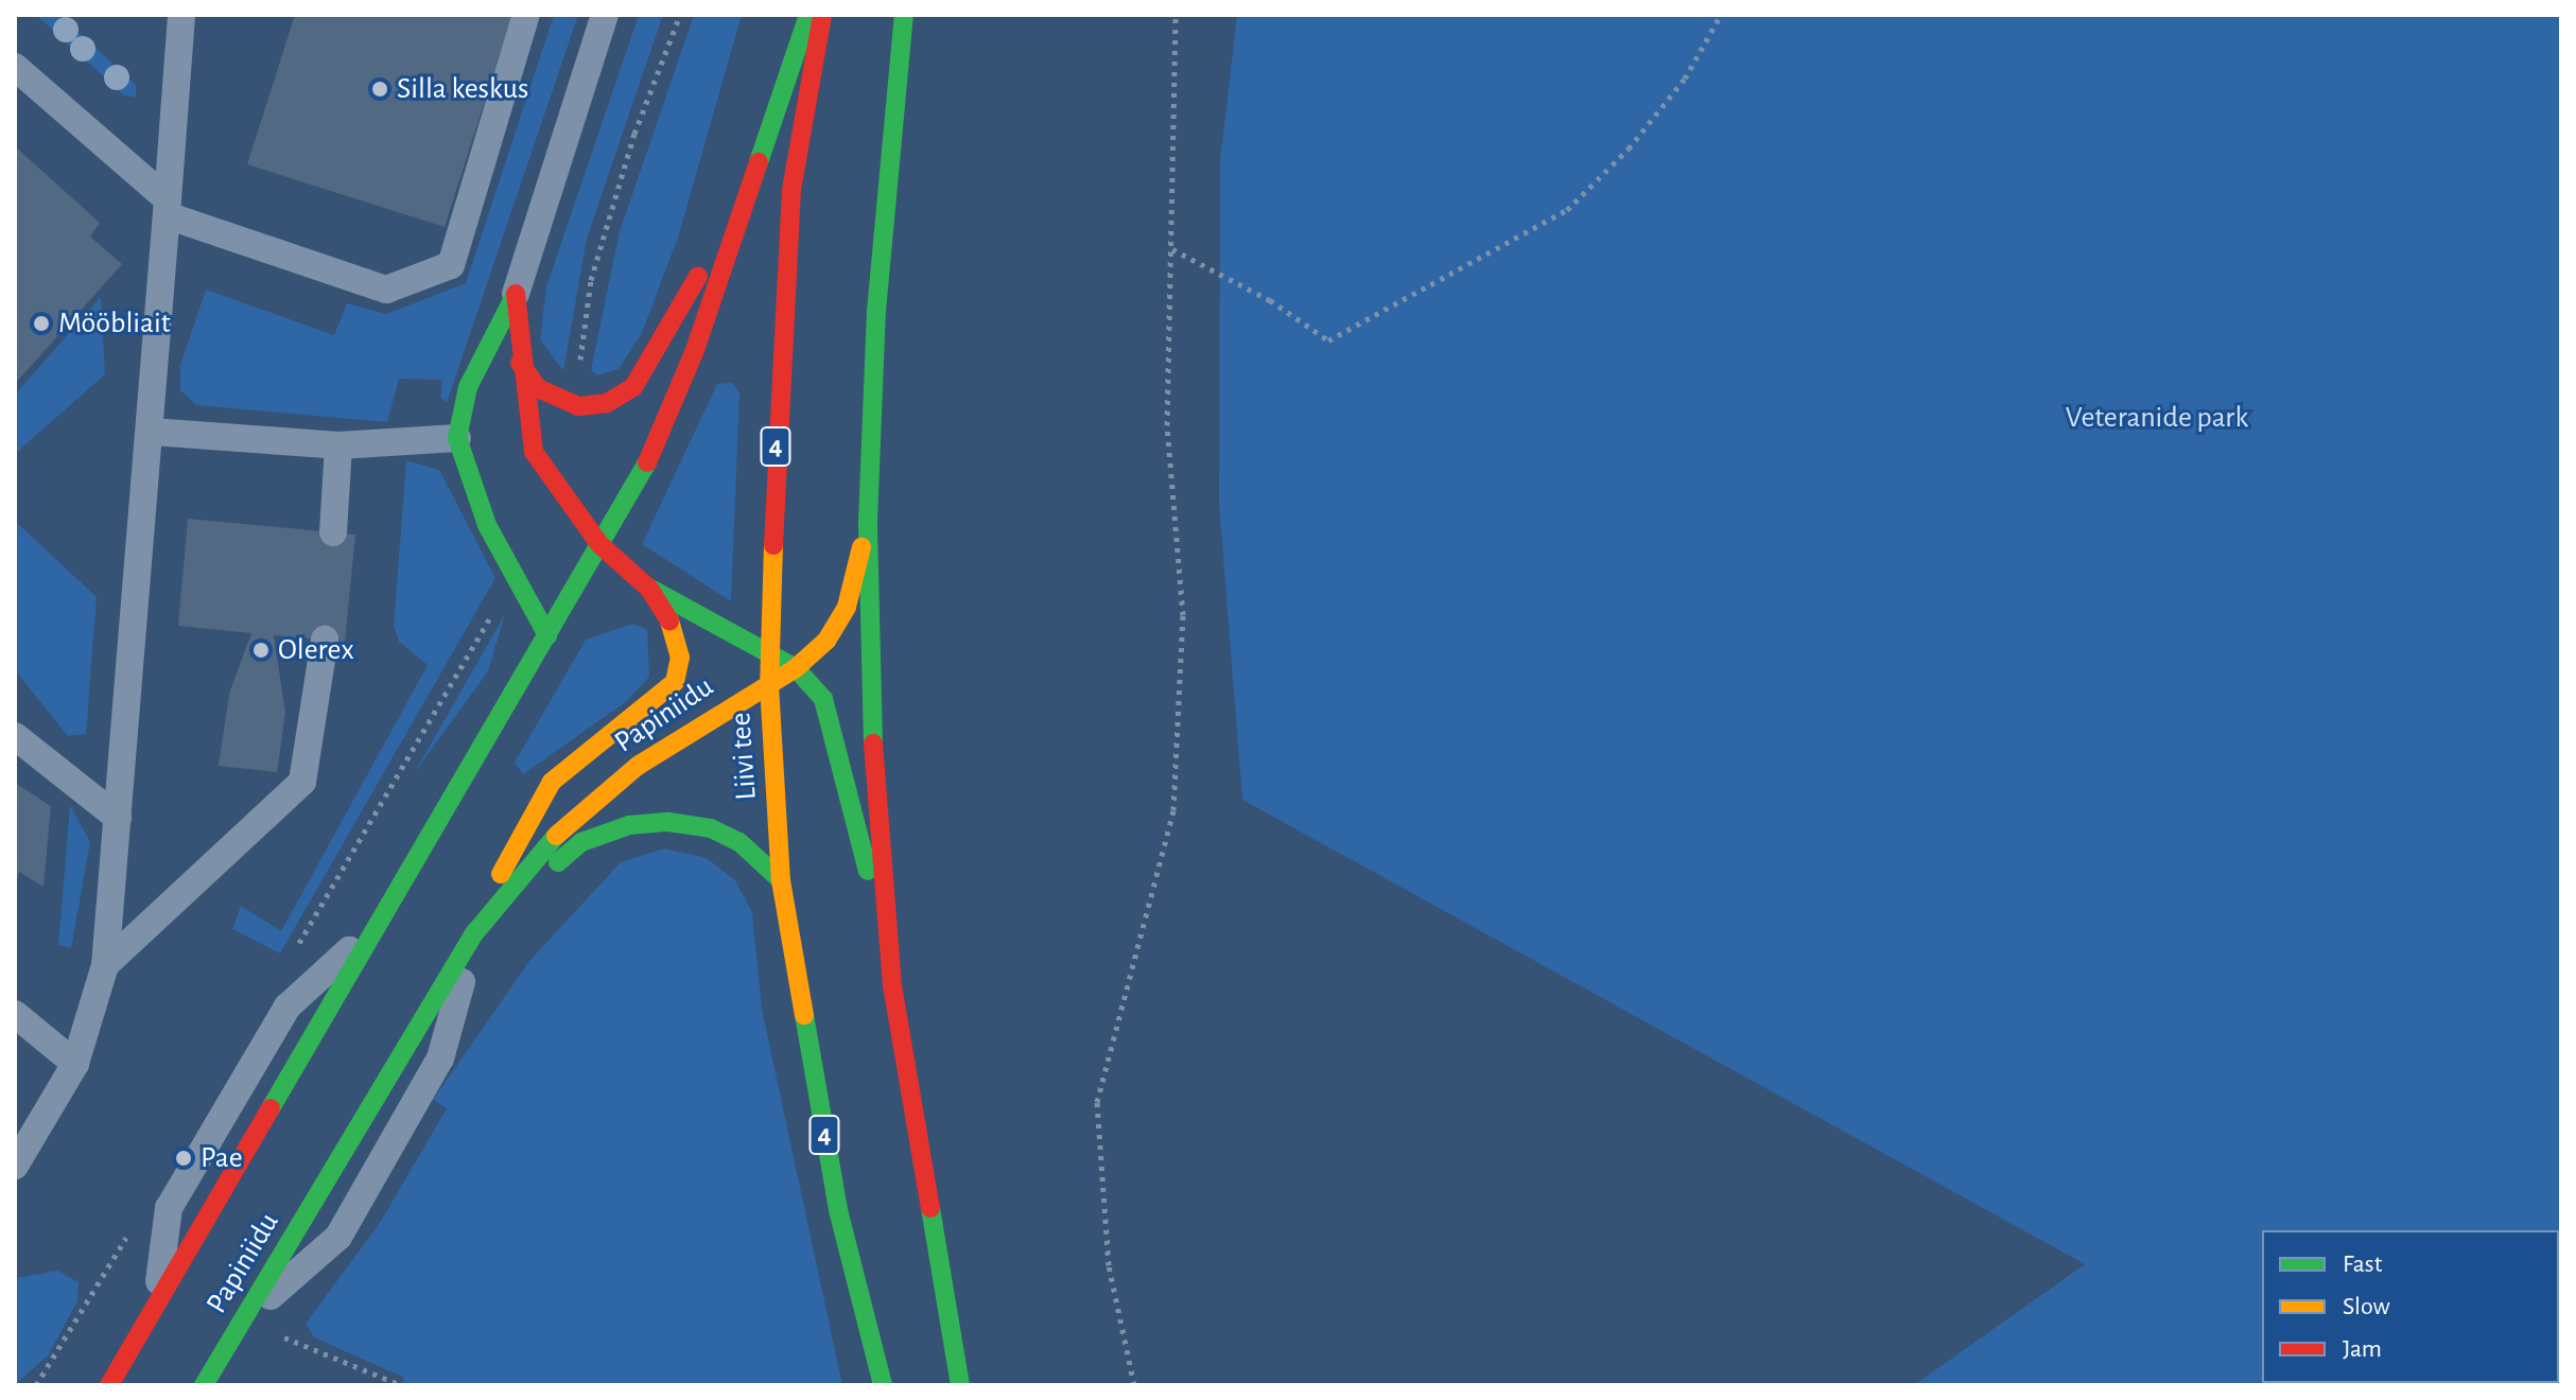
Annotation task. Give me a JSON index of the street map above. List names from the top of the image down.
{
  "streets": {
    "main road": ["4", "Papiniidu", "Liivi tee"]
  },
  "crossings": [
    ["Papiniidu", "Liivi tee"]
  ],
  "parks": ["Veteranide park"],
  "places": [
    "Silla keskus",
    "Mööbliait",
    "Olerex",
    "Pae"
  ],
  "legend": ["Fast", "Slow", "Jam"]
}
